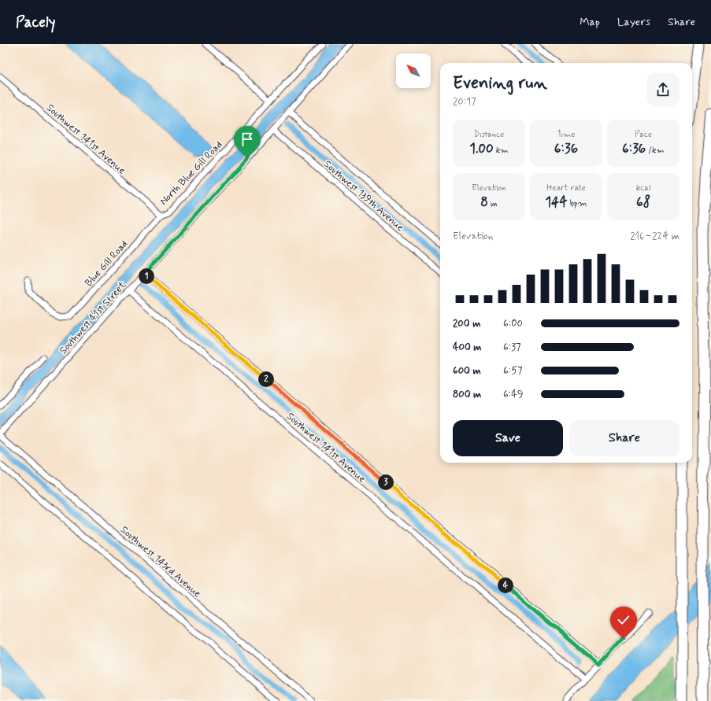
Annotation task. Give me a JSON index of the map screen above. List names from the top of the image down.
{
  "streets": {
    "street": [
      "Southwest 141st Avenue",
      "North Blue Gill Road",
      "Southwest 139th Avenue",
      "Blue Gill Road",
      "Southwest 41st Street",
      "Southwest 143rd Avenue"
    ]
  },
  "crossings": [
    ["Southwest 141st Avenue", "North Blue Gill Road"],
    ["Southwest 141st Avenue", "Blue Gill Road"],
    ["Southwest 141st Avenue", "Southwest 41st Street"],
    ["North Blue Gill Road", "Blue Gill Road"],
    ["Southwest 139th Avenue", "Southwest 41st Street"],
    ["Southwest 41st Street", "Southwest 143rd Avenue"]
  ],
  "north": "top left",
  "page": {
    "header": "Pacely",
    "nav": ["Map", "Layers", "Share"],
    "heading": ["Evening run", "20:17"],
    "stats": [
      ["Distance", "1.00 km"],
      ["Time", "6:36"],
      ["Pace", "6:36 /km"],
      ["Elevation", "8 m"],
      ["Heart rate", "144 bpm"],
      ["kcal", "68"]
    ],
    "chart": ["Elevation", "216–224 m"],
    "pins": [
      "1",
      "2",
      "3",
      "4"
    ],
    "list": [
      {
        "name": "200 m",
        "note": "6:00"
      },
      {
        "name": "400 m",
        "note": "6:37"
      },
      {
        "name": "600 m",
        "note": "6:57"
      },
      {
        "name": "800 m",
        "note": "6:49"
      }
    ],
    "buttons": ["Save", "Share"]
  }
}
